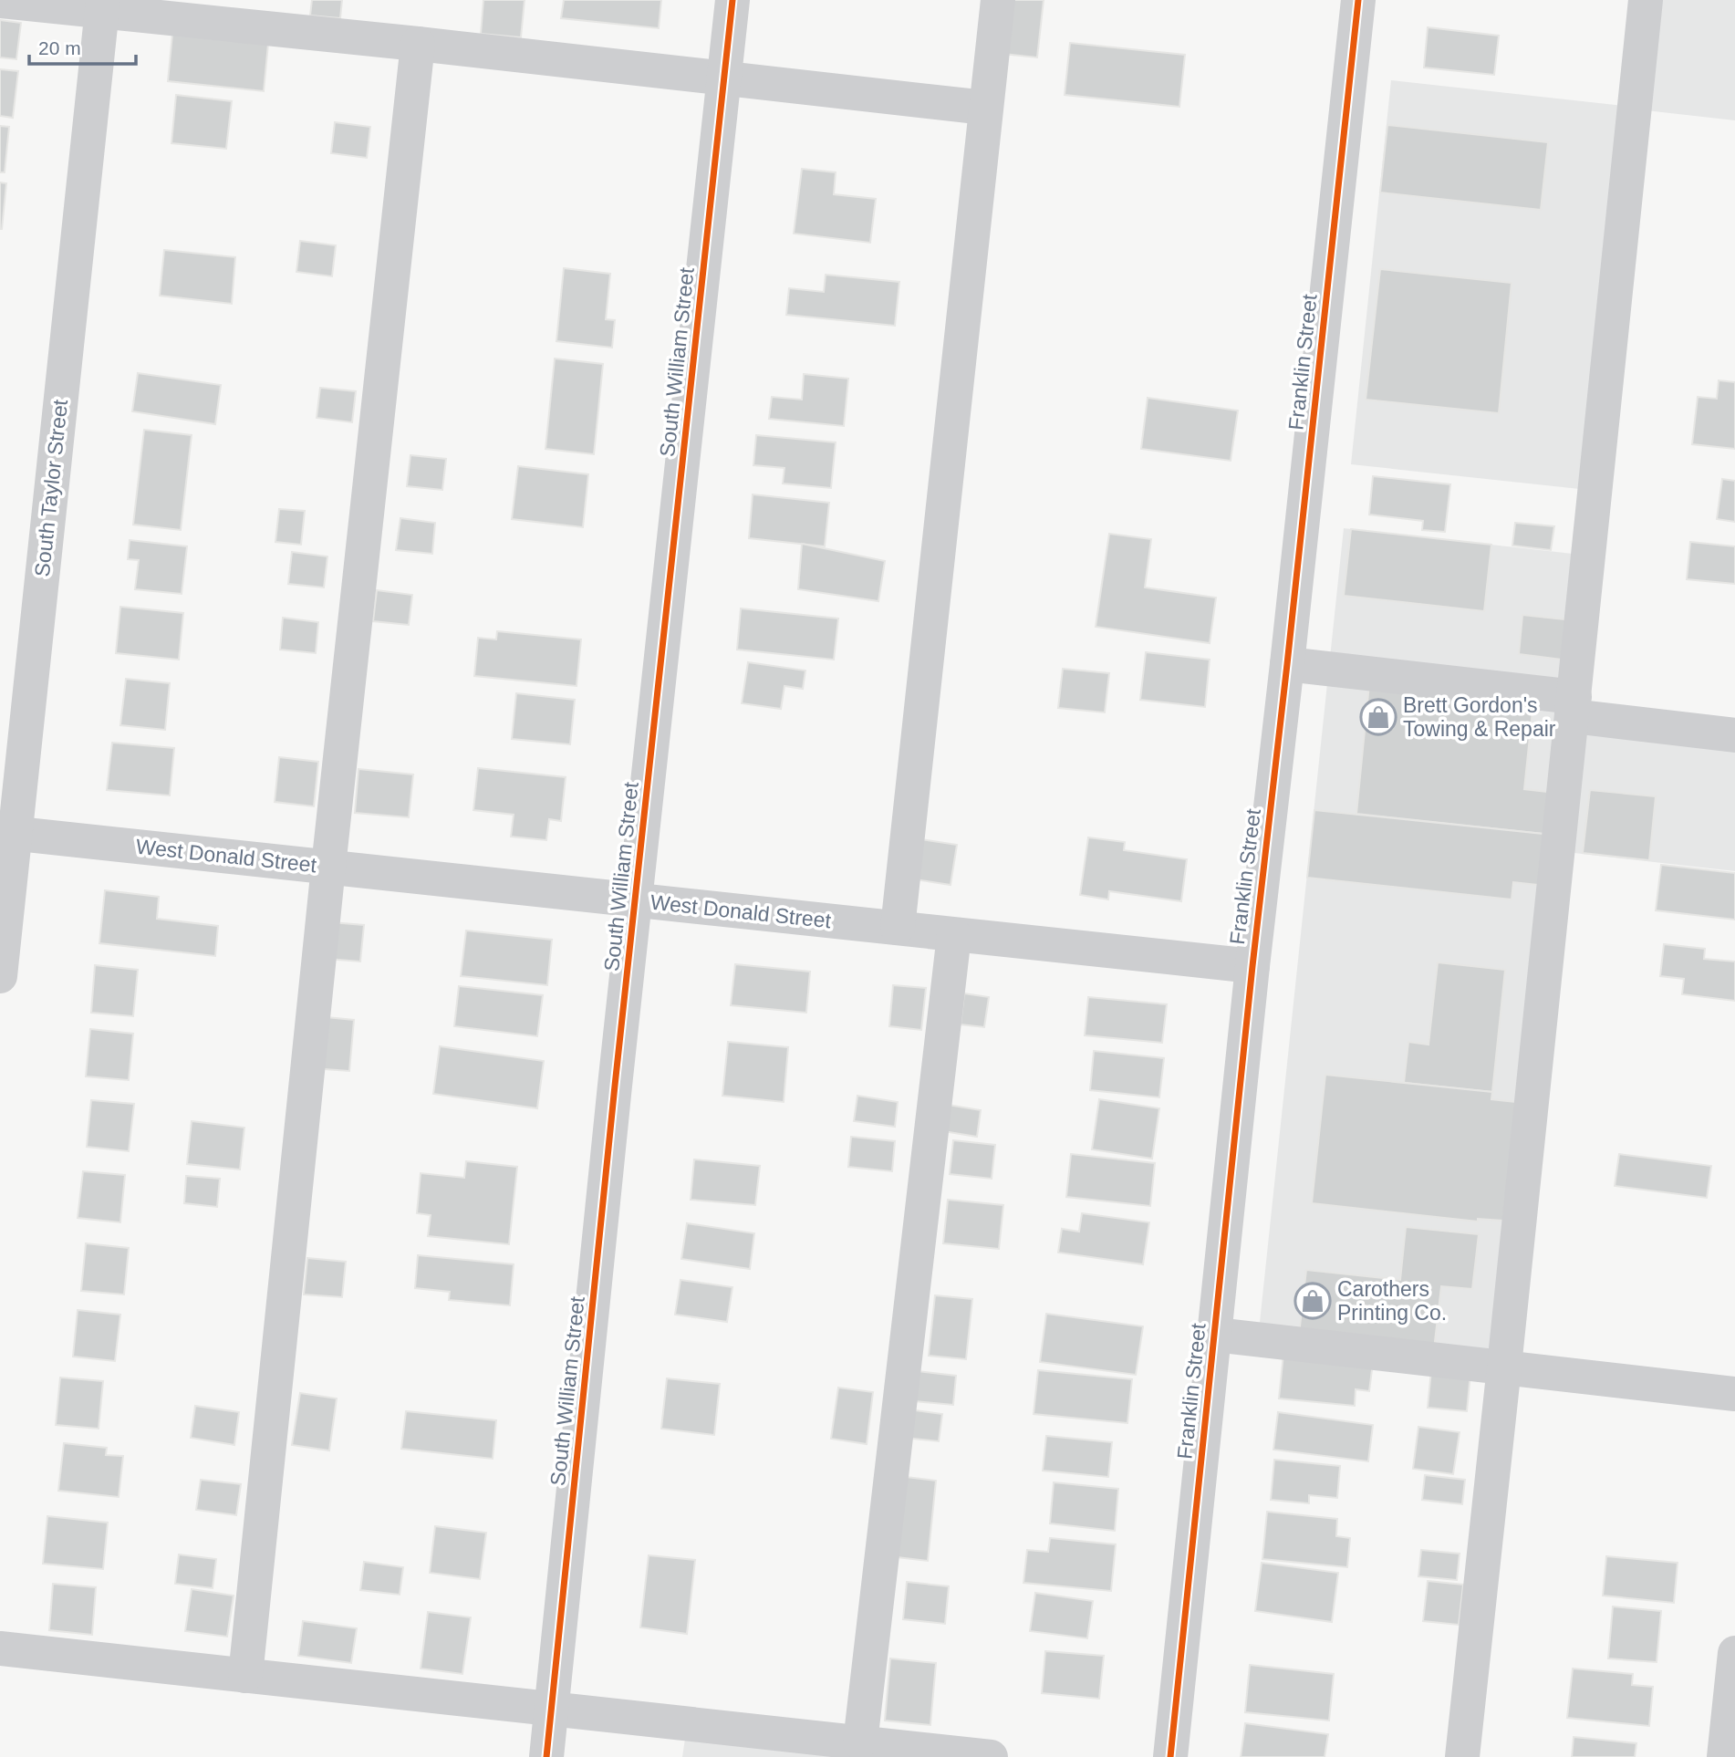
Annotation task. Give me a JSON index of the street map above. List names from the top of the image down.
{
  "streets": {
    "street": [
      "South William Street",
      "Franklin Street",
      "South Taylor Street",
      "West Donald Street"
    ]
  },
  "crossings": [
    ["South William Street", "West Donald Street"],
    ["Franklin Street", "West Donald Street"],
    ["South Taylor Street", "West Donald Street"]
  ],
  "places": {
    "shop": ["Brett Gordon's Towing & Repair", "Carothers Printing Co."]
  },
  "scale_bar": "20 m"
}
